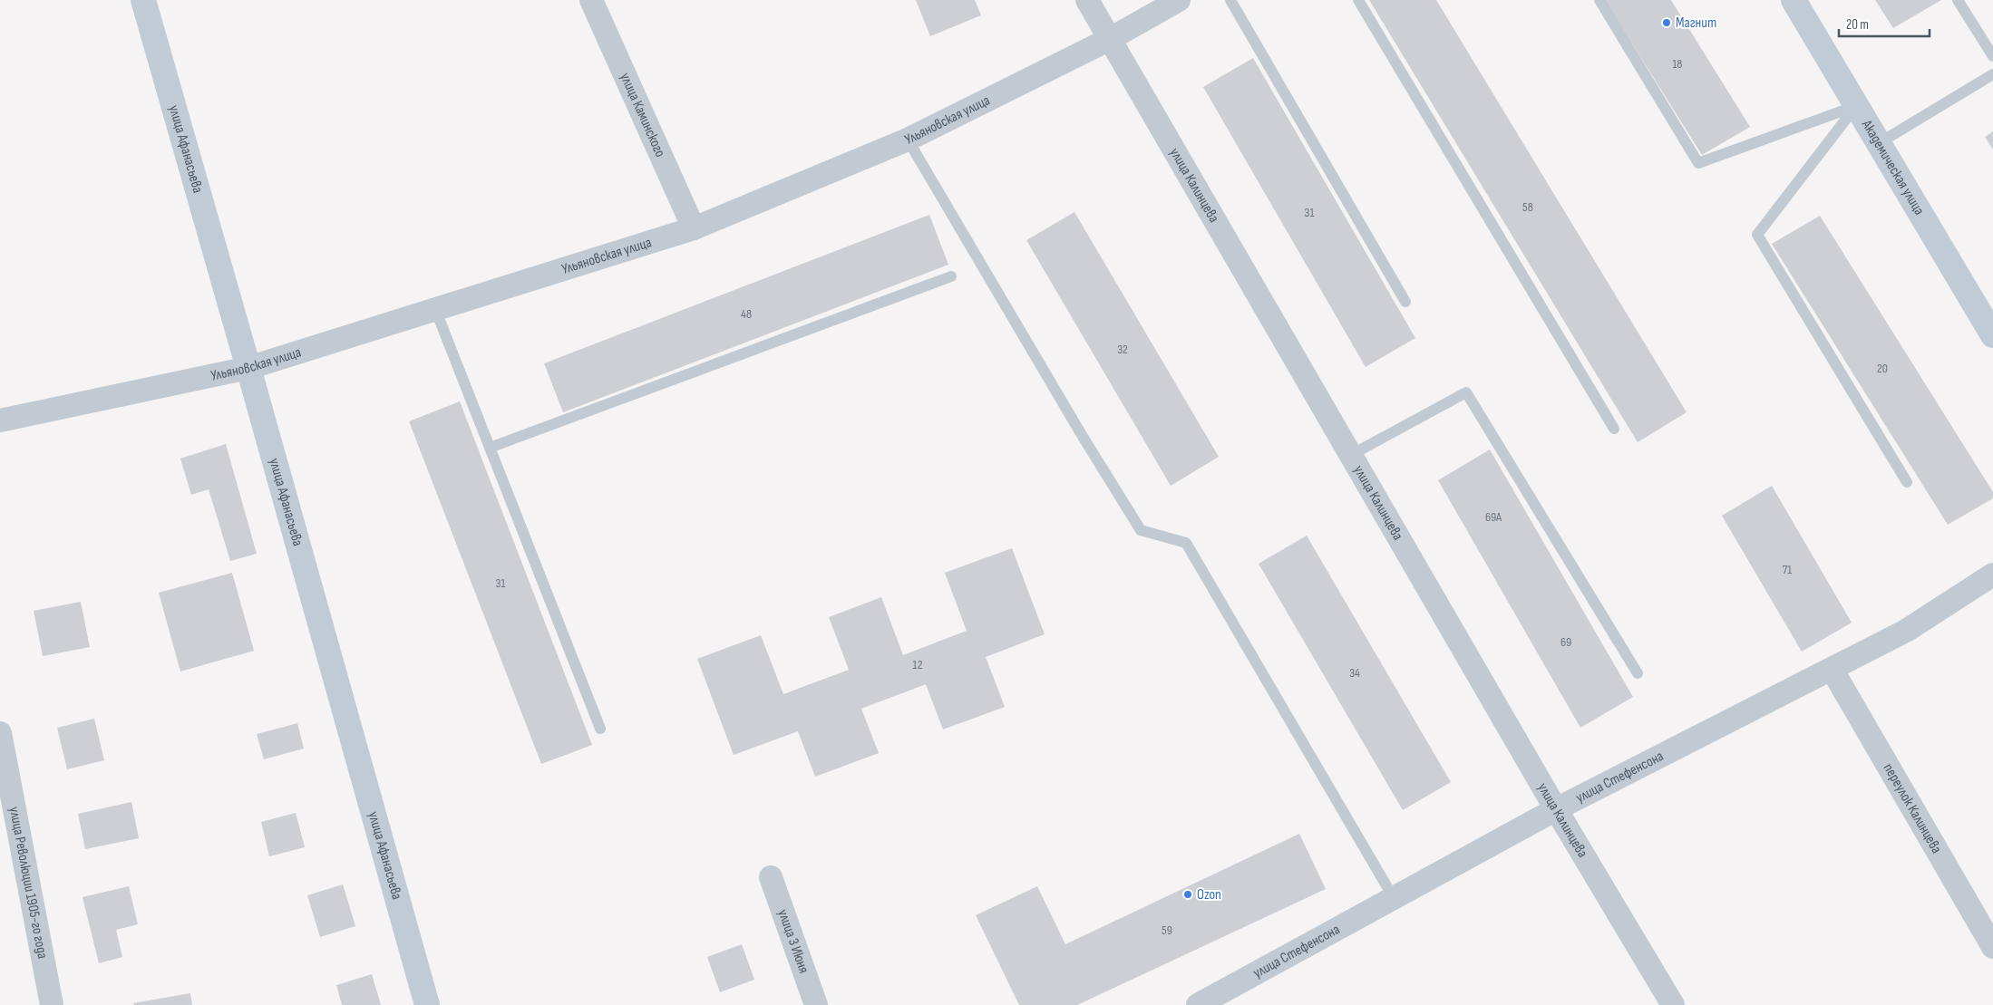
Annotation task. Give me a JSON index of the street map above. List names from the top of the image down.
{
  "streets": {
    "street": [
      "улица Каминского",
      "Ульяновская улица",
      "улица Афанасьева",
      "Академическая улица",
      "улица Калинцева",
      "улица Стефенсона",
      "переулок Калинцева",
      "улица Революции 1905-го года",
      "улица 3 Июня"
    ]
  },
  "crossings": [
    ["улица Каминского", "Ульяновская улица"],
    ["Ульяновская улица", "улица Афанасьева"],
    ["Ульяновская улица", "улица Калинцева"],
    ["улица Калинцева", "улица Стефенсона"],
    ["улица Стефенсона", "переулок Калинцева"]
  ],
  "places": ["Магнит", "Ozon"],
  "house_numbers": [
    "18",
    "58",
    "31",
    "48",
    "32",
    "20",
    "69А",
    "71",
    "31",
    "69",
    "12",
    "34",
    "59"
  ],
  "scale_bar": "20 m"
}
